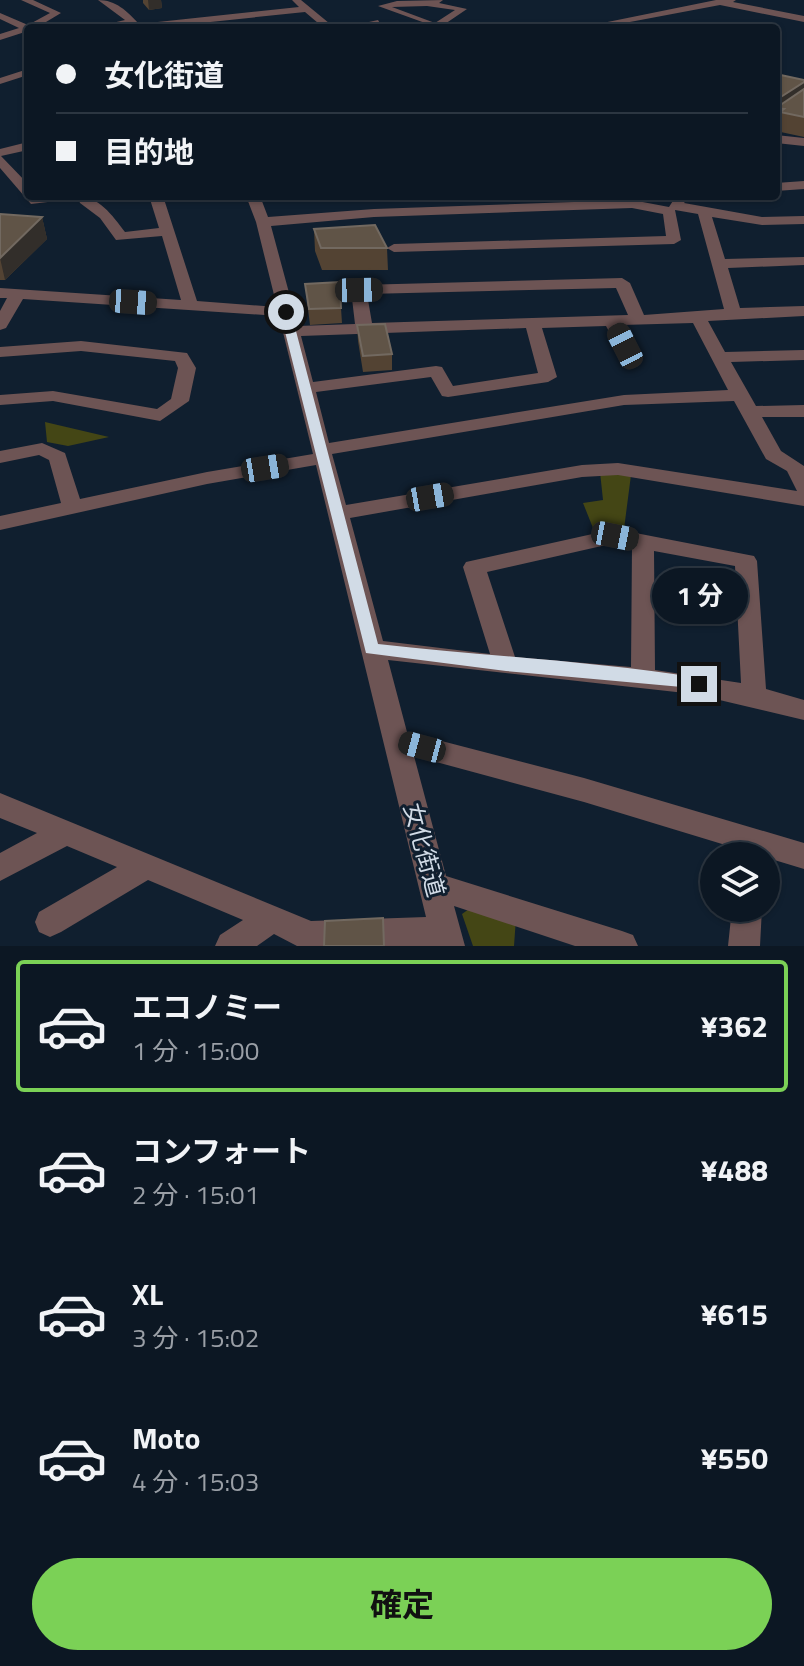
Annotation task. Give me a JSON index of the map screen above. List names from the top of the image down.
{
  "streets": {
    "street": ["女化街道"]
  },
  "page": {
    "banner": ["女化街道", "目的地"],
    "bubble": "1 分",
    "list": [
      {
        "name": "エコノミー",
        "note": "1 分 · 15:00",
        "value": "¥362"
      },
      {
        "name": "コンフォート",
        "note": "2 分 · 15:01",
        "value": "¥488"
      },
      {
        "name": "XL",
        "note": "3 分 · 15:02",
        "value": "¥615"
      },
      {
        "name": "Moto",
        "note": "4 分 · 15:03",
        "value": "¥550"
      }
    ],
    "buttons": "確定"
  }
}
